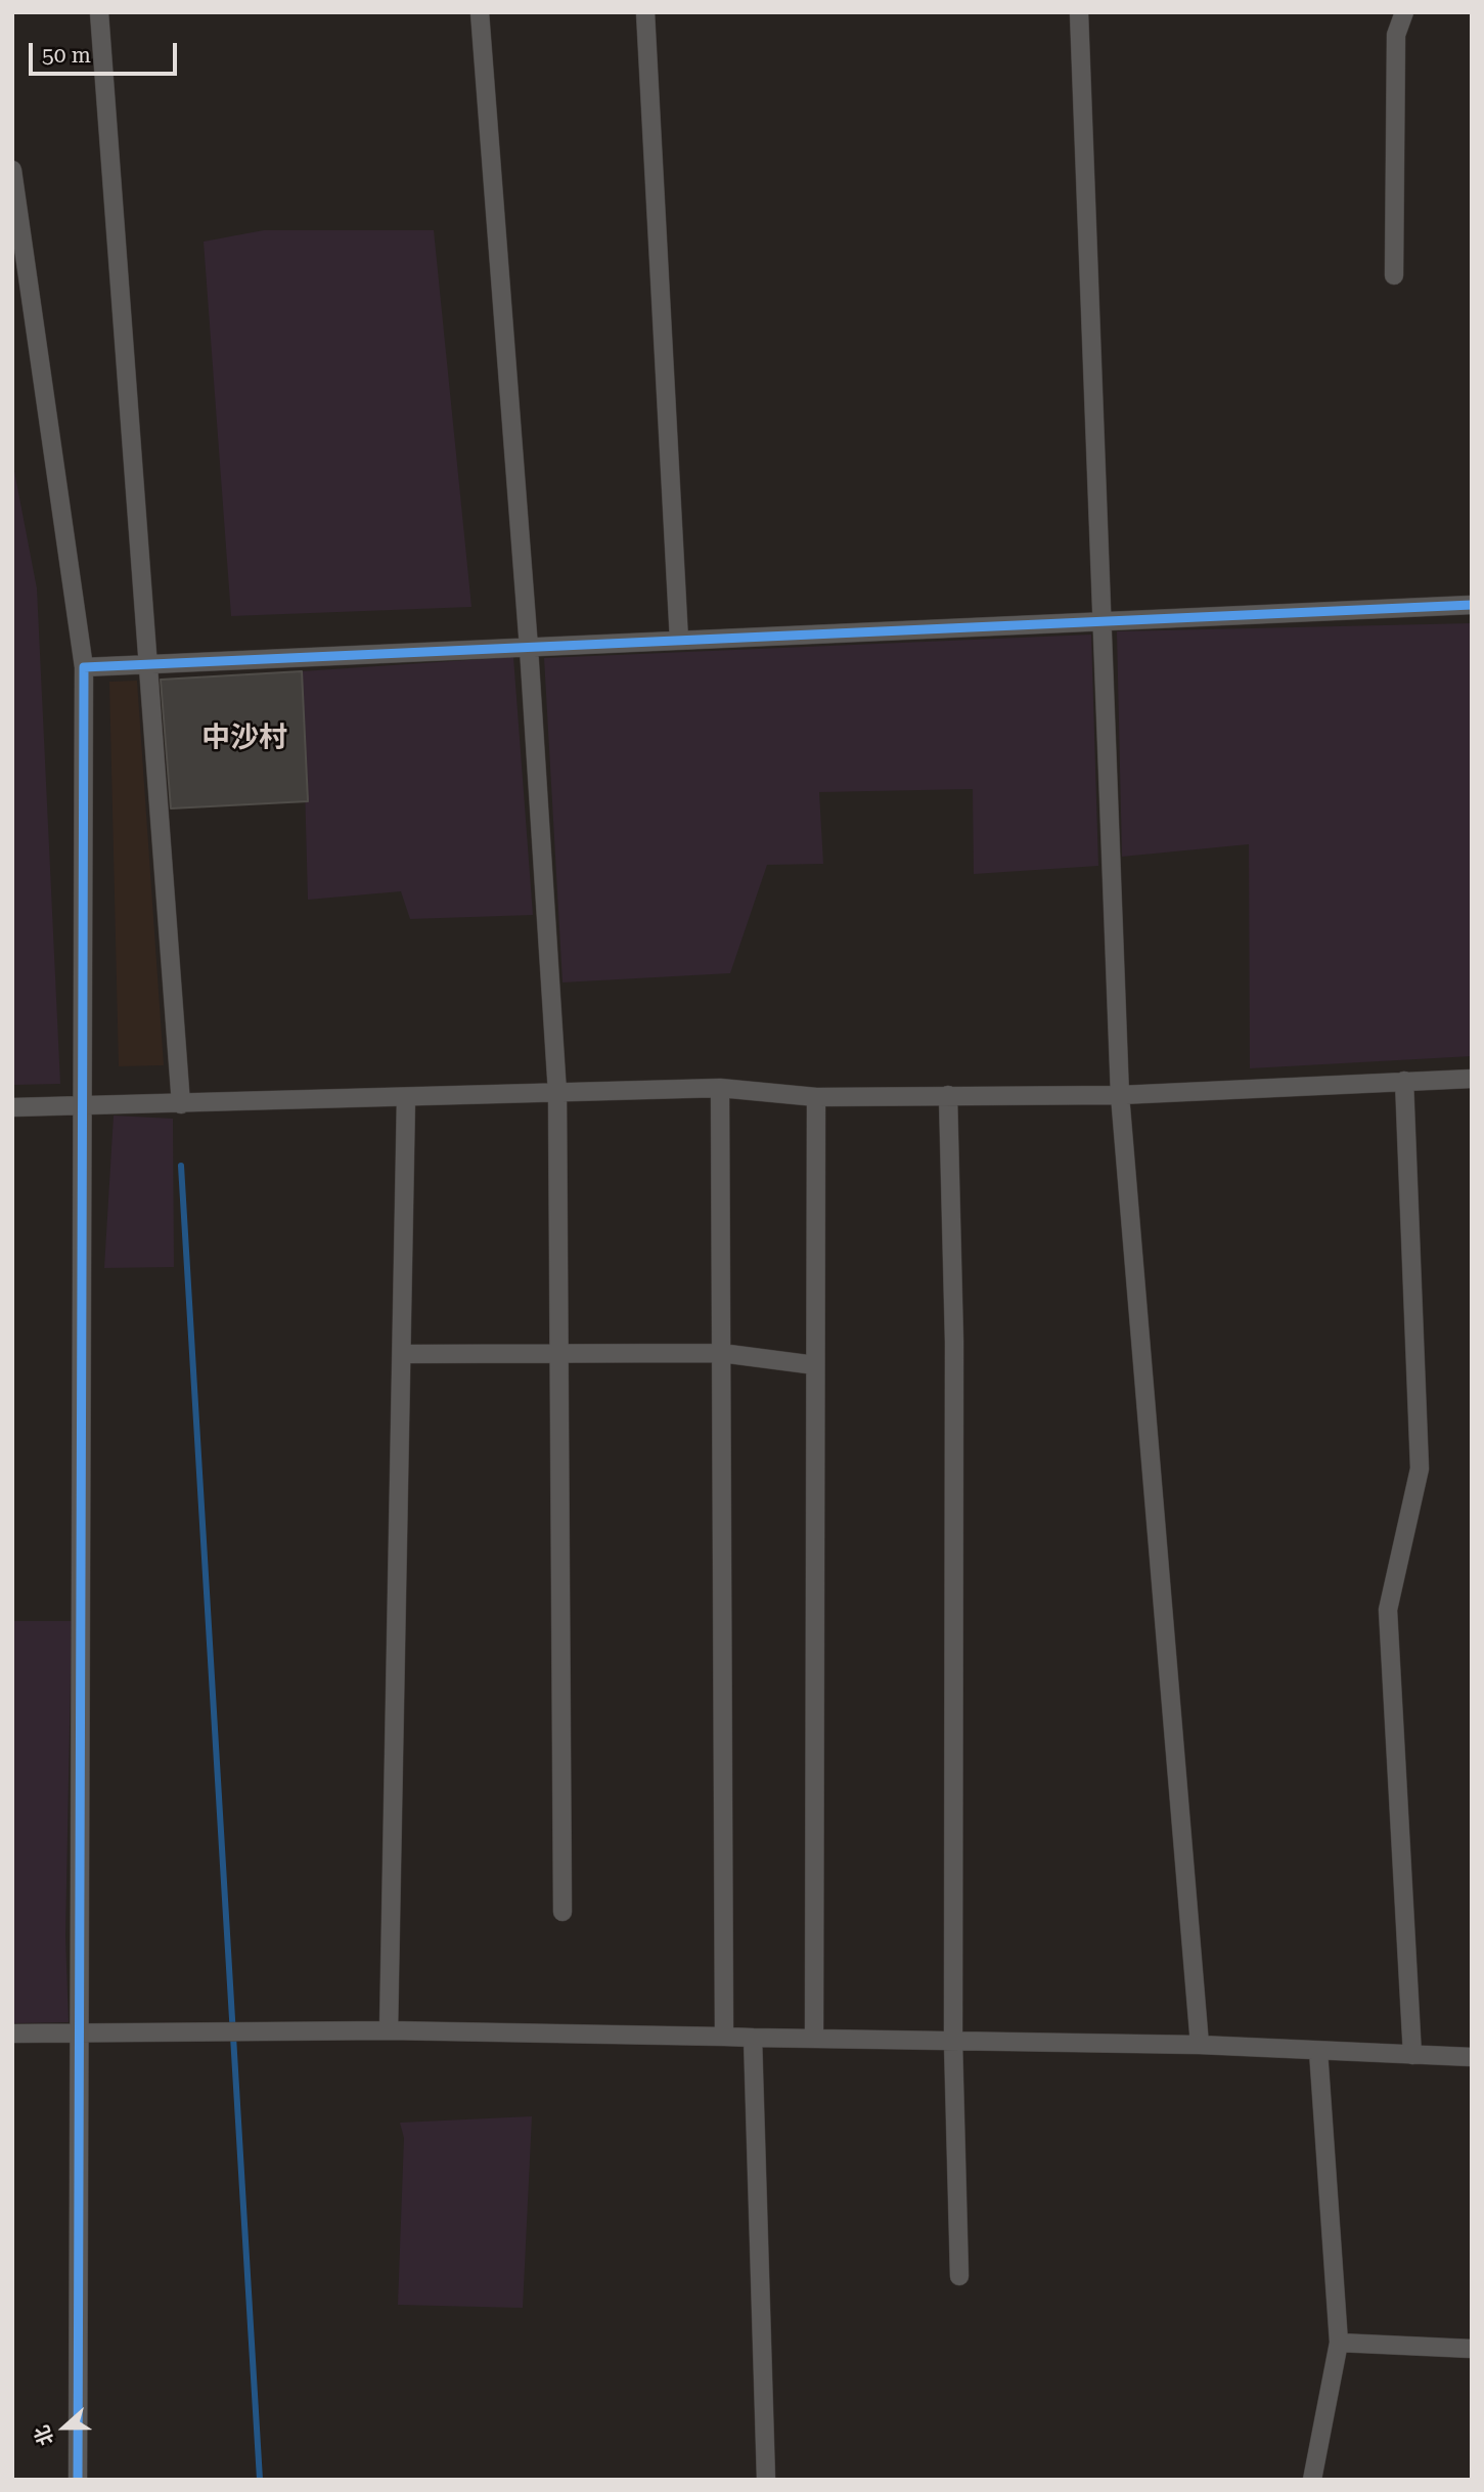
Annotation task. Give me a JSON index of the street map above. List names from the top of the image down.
{
  "districts": ["中沙村"],
  "scale_bar": "50 m",
  "north": "left"
}
